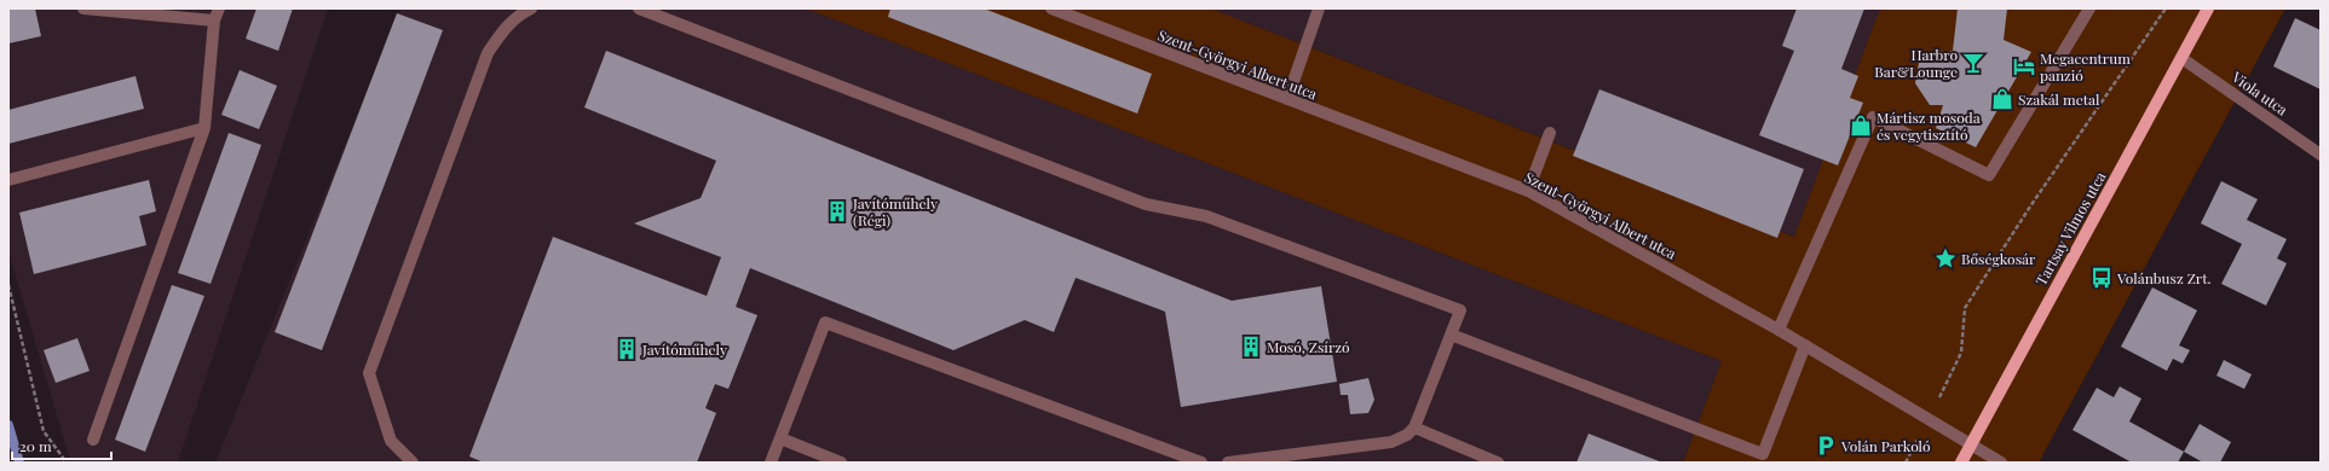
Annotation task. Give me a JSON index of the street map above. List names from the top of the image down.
{
  "streets": {
    "main road": ["Tartsay Vilmos utca"],
    "street": ["Szent-Györgyi Albert utca", "Viola utca"]
  },
  "crossings": [
    ["Szent-Györgyi Albert utca", "Tartsay Vilmos utca"],
    ["Viola utca", "Tartsay Vilmos utca"]
  ],
  "places": {
    "bar": ["Harbro Bar&Lounge"],
    "hotel": ["Megacentrum panzió"],
    "shop": ["Szakál metal", "Mártisz mosoda és vegytisztító"],
    "building": ["Javítóműhely (Régi)", "Mosó, Zsírzó", "Javítóműhely"],
    "place": ["Bőségkosár"],
    "bus stop": ["Volánbusz Zrt."],
    "parking": ["Volán Parkoló"]
  },
  "scale_bar": "20 m"
}
